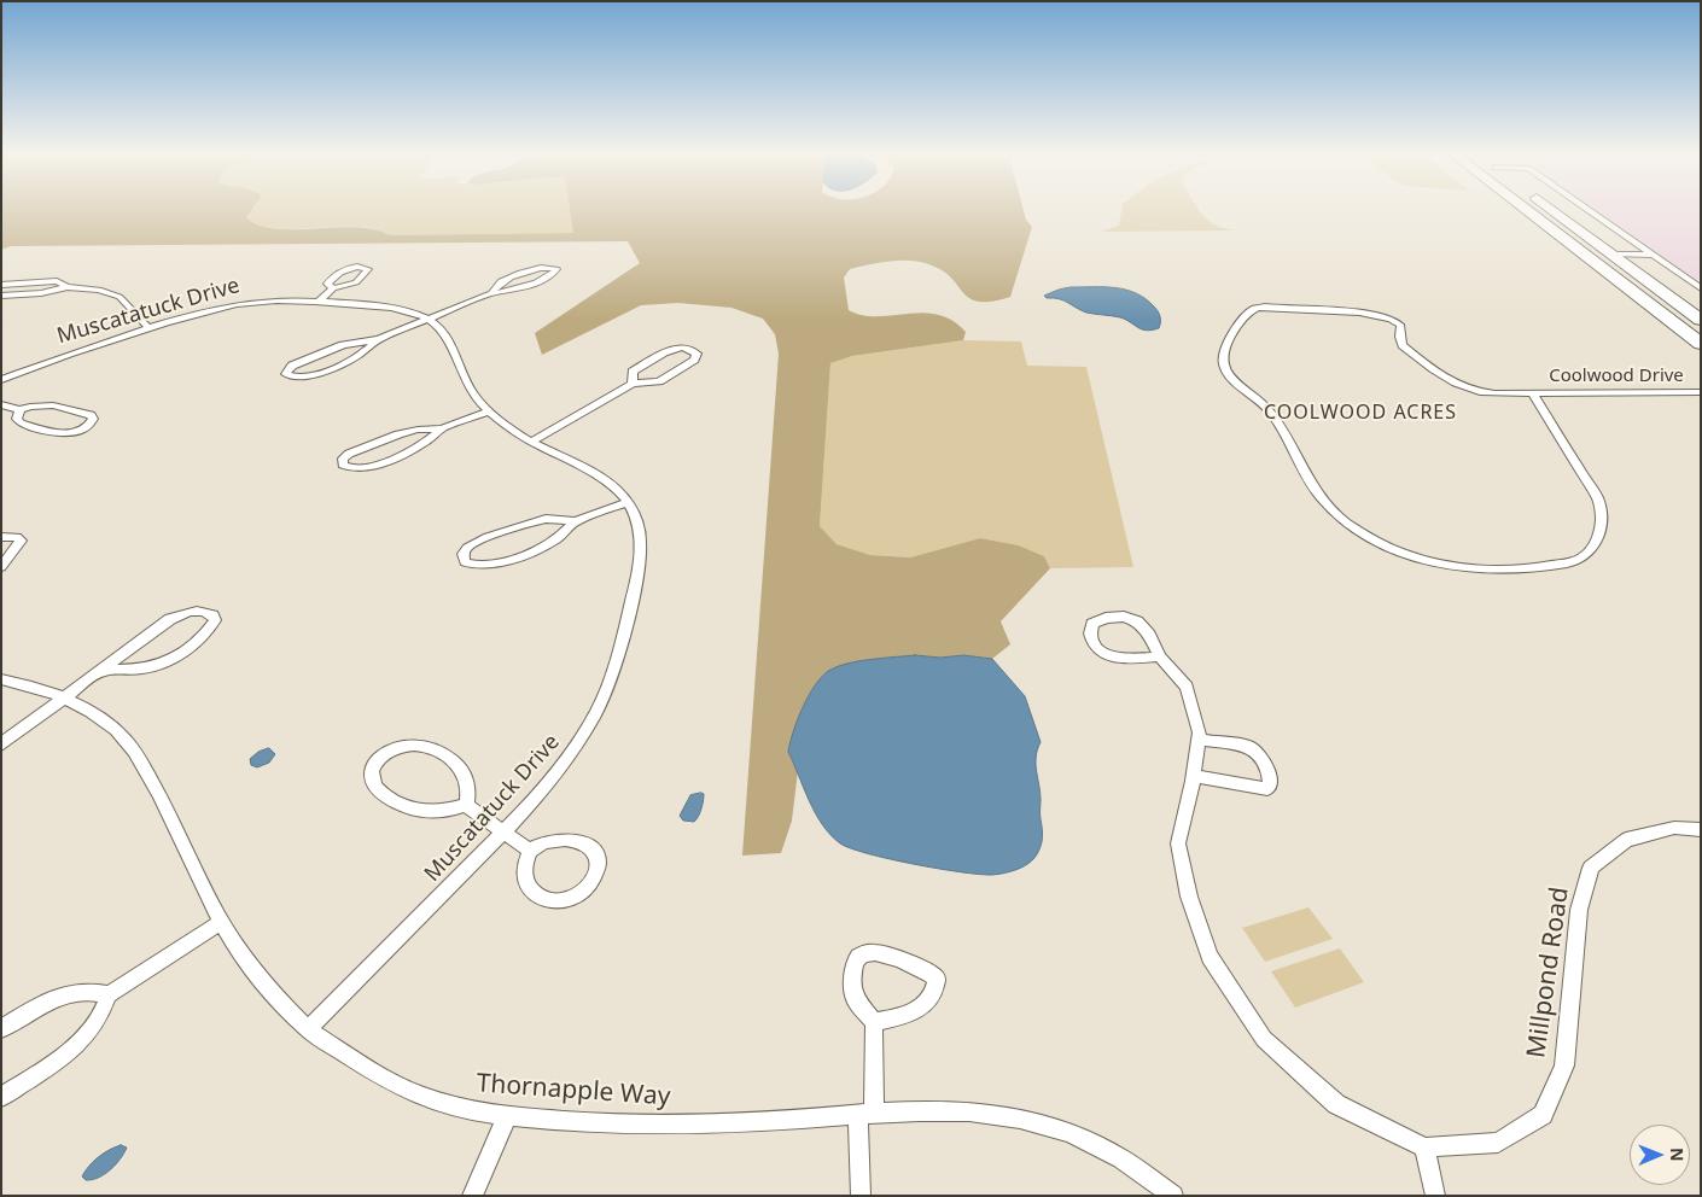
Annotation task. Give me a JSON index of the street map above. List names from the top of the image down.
{
  "streets": {
    "street": [
      "Muscatatuck Drive",
      "Coolwood Drive",
      "Millpond Road",
      "Thornapple Way"
    ]
  },
  "crossings": [
    ["Muscatatuck Drive", "Thornapple Way"]
  ],
  "districts": ["COOLWOOD ACRES"],
  "north": "right"
}
